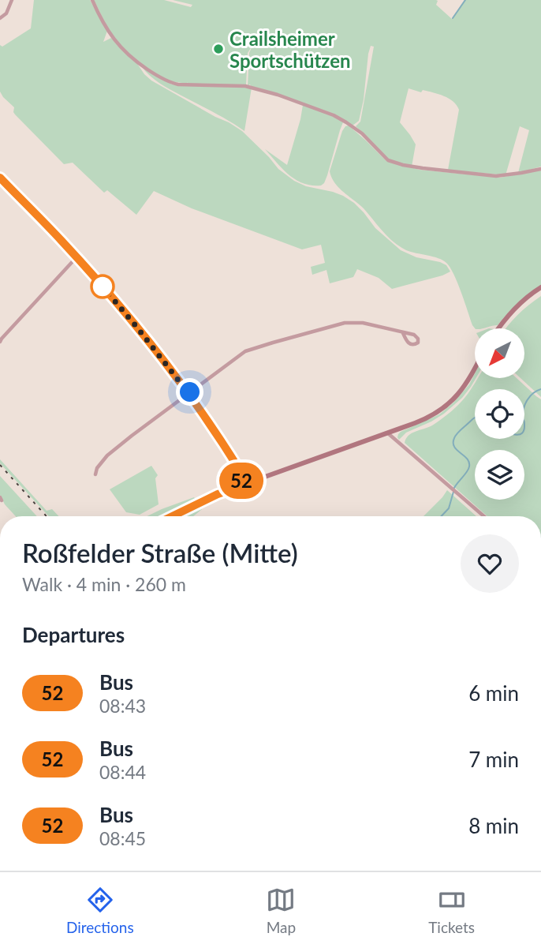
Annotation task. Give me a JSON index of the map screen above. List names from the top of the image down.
{
  "places": ["Crailsheimer Sportschützen"],
  "lines": ["bus line 52"],
  "north": "bottom left",
  "page": {
    "on_map": "52",
    "heading": [
      ["Roßfelder Straße (Mitte)", "Walk · 4 min · 260 m"],
      "Departures"
    ],
    "list": [
      {
        "mark": "52",
        "name": "Bus",
        "note": "08:43",
        "value": "6 min"
      },
      {
        "mark": "52",
        "name": "Bus",
        "note": "08:44",
        "value": "7 min"
      },
      {
        "mark": "52",
        "name": "Bus",
        "note": "08:45",
        "value": "8 min"
      }
    ],
    "tabs": ["Directions", "Map", "Tickets"]
  }
}
